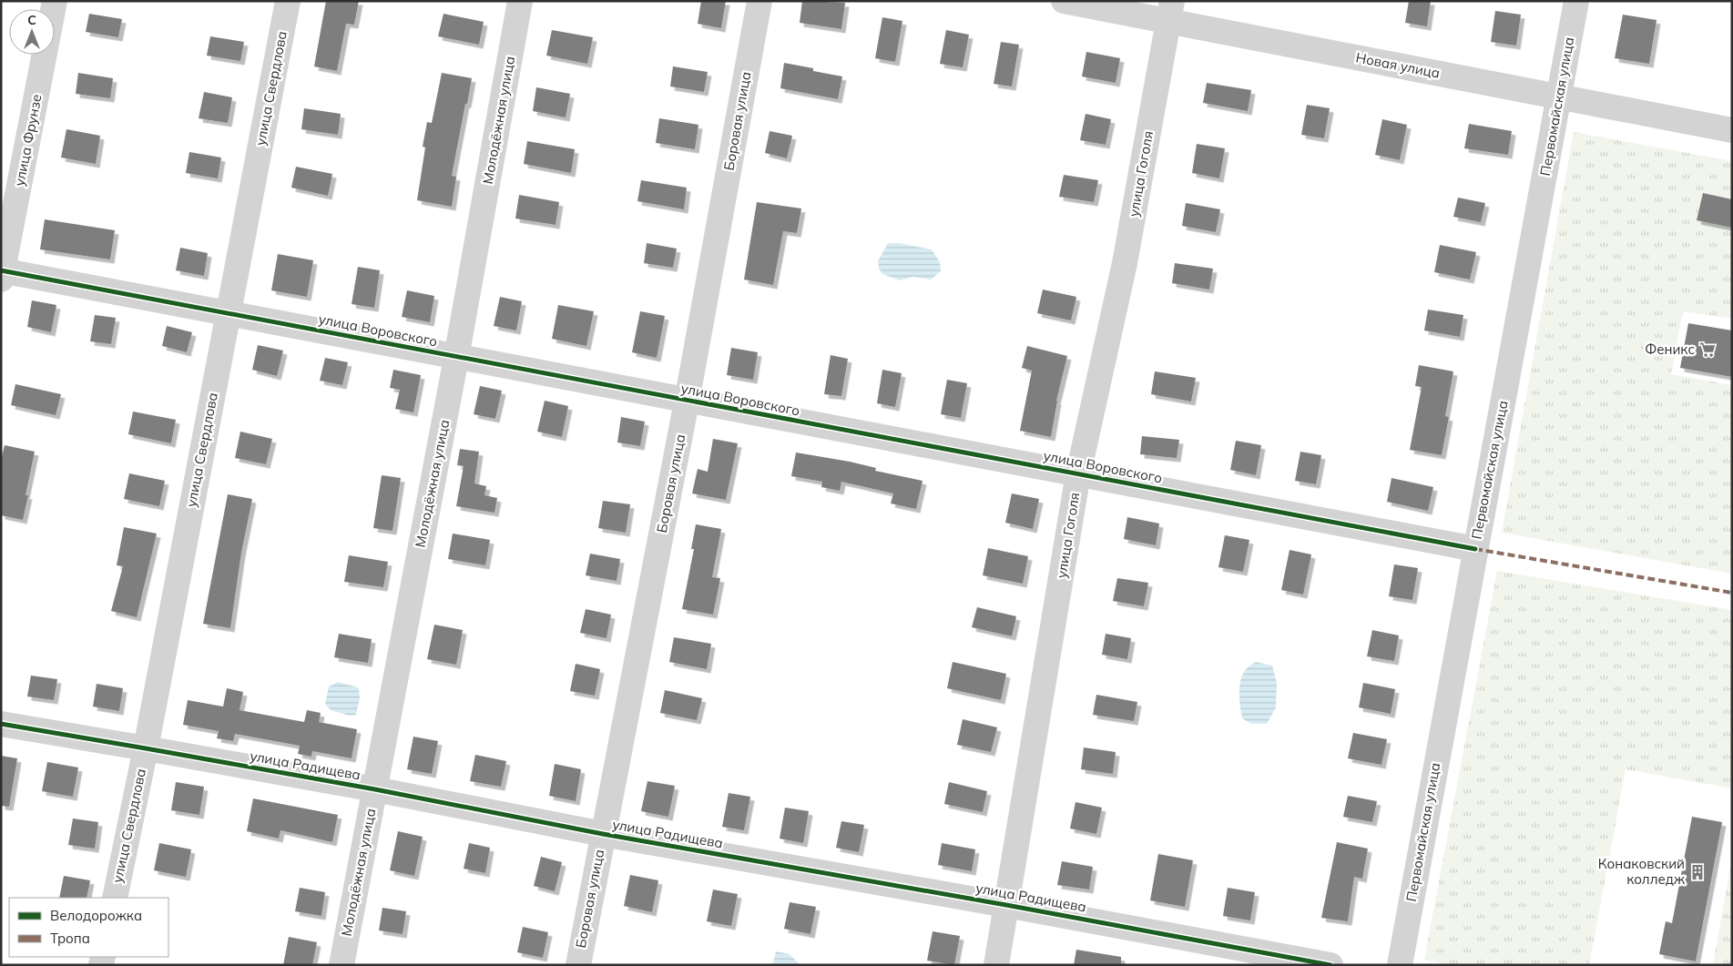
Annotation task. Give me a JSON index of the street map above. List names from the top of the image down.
{
  "streets": {
    "street": [
      "Новая улица",
      "улица Свердлова",
      "Первомайская улица",
      "Молодёжная улица",
      "Боровая улица",
      "улица Фрунзе",
      "улица Гоголя",
      "улица Воровского",
      "улица Радищева"
    ]
  },
  "crossings": [
    ["Новая улица", "Первомайская улица"],
    ["Новая улица", "улица Гоголя"],
    ["улица Свердлова", "улица Воровского"],
    ["улица Свердлова", "улица Радищева"],
    ["Первомайская улица", "улица Воровского"],
    ["Молодёжная улица", "улица Воровского"],
    ["Молодёжная улица", "улица Радищева"],
    ["Боровая улица", "улица Воровского"],
    ["Боровая улица", "улица Радищева"],
    ["улица Фрунзе", "улица Воровского"],
    ["улица Гоголя", "улица Воровского"],
    ["улица Гоголя", "улица Радищева"]
  ],
  "places": {
    "supermarket": ["Феникс"],
    "building": ["Конаковский колледж"]
  },
  "legend": ["Велодорожка", "Тропа"],
  "north": "top"
}
